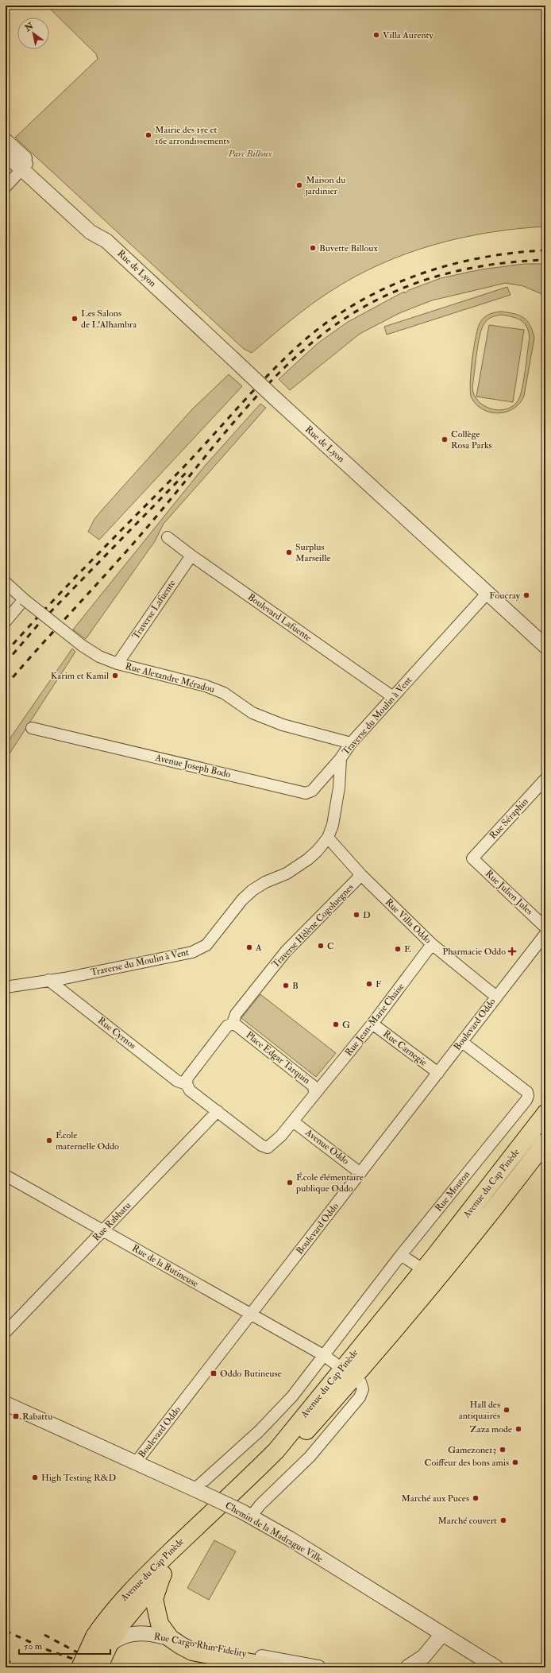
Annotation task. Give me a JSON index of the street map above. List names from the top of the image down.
{
  "streets": {
    "main road": ["Avenue du Cap Pinède", "Rue Cargo Rhin Fidelity"],
    "street": [
      "Rue de Lyon",
      "Traverse Lafuente",
      "Boulevard Lafuente",
      "Rue Alexandre Méradou",
      "Traverse du Moulin à Vent",
      "Avenue Joseph Bodo",
      "Rue Séraphin",
      "Rue Julien Jules",
      "Rue Villa Oddo",
      "Traverse Hèlène Cogoluegnes",
      "Rue Jean-Marie Chaise",
      "Boulevard Oddo",
      "Rue Cyrnos",
      "Rue Carnegie",
      "Place Edgar Tarquin",
      "Avenue Oddo",
      "Rue Mouton",
      "Rue Rabbatu",
      "Rue de la Butineuse",
      "Chemin de la Madrague Ville"
    ]
  },
  "crossings": [
    ["Rue de Lyon", "Traverse du Moulin à Vent"],
    ["Traverse Lafuente", "Boulevard Lafuente"],
    ["Traverse Lafuente", "Rue Alexandre Méradou"],
    ["Boulevard Lafuente", "Traverse du Moulin à Vent"],
    ["Rue Alexandre Méradou", "Traverse du Moulin à Vent"],
    ["Traverse du Moulin à Vent", "Avenue Joseph Bodo"],
    ["Traverse du Moulin à Vent", "Rue Villa Oddo"],
    ["Traverse du Moulin à Vent", "Rue Cyrnos"],
    ["Rue Séraphin", "Rue Julien Jules"],
    ["Rue Villa Oddo", "Traverse Hèlène Cogoluegnes"],
    ["Rue Villa Oddo", "Rue Jean-Marie Chaise"],
    ["Rue Villa Oddo", "Boulevard Oddo"],
    ["Traverse Hèlène Cogoluegnes", "Place Edgar Tarquin"],
    ["Rue Jean-Marie Chaise", "Rue Carnegie"],
    ["Rue Jean-Marie Chaise", "Place Edgar Tarquin"],
    ["Boulevard Oddo", "Rue Carnegie"],
    ["Boulevard Oddo", "Avenue Oddo"],
    ["Boulevard Oddo", "Rue Mouton"],
    ["Boulevard Oddo", "Rue de la Butineuse"],
    ["Boulevard Oddo", "Chemin de la Madrague Ville"],
    ["Rue Cyrnos", "Place Edgar Tarquin"],
    ["Place Edgar Tarquin", "Avenue Oddo"],
    ["Place Edgar Tarquin", "Rue Rabbatu"],
    ["Avenue du Cap Pinède", "Rue de la Butineuse"],
    ["Avenue du Cap Pinède", "Rue Cargo Rhin Fidelity"],
    ["Rue Mouton", "Rue de la Butineuse"],
    ["Rue Mouton", "Chemin de la Madrague Ville"],
    ["Rue Rabbatu", "Rue de la Butineuse"]
  ],
  "parks": ["Parc Billoux"],
  "places": {
    "other": [
      "Villa Aurenty",
      "Mairie des 15e et 16e arrondissements",
      "Maison du jardinier",
      "Buvette Billoux",
      "Les Salons de L'Alhambra",
      "Collège Rosa Parks",
      "Surplus Marseille",
      "Foucray",
      "Karim et Kamil",
      "D",
      "C",
      "A",
      "E",
      "F",
      "B",
      "G",
      "École maternelle Oddo",
      "École élémentaire publique Oddo",
      "Hall des antiquaires",
      "Zaza mode",
      "Gamezone13",
      "Coiffeur des bons amis",
      "High Testing R&D",
      "Marché aux Puces",
      "Marché couvert"
    ],
    "health": ["Pharmacie Oddo"],
    "transit": ["Oddo Butineuse", "Rabattu"]
  },
  "scale_bar": "50 m",
  "north": "top left"
}
